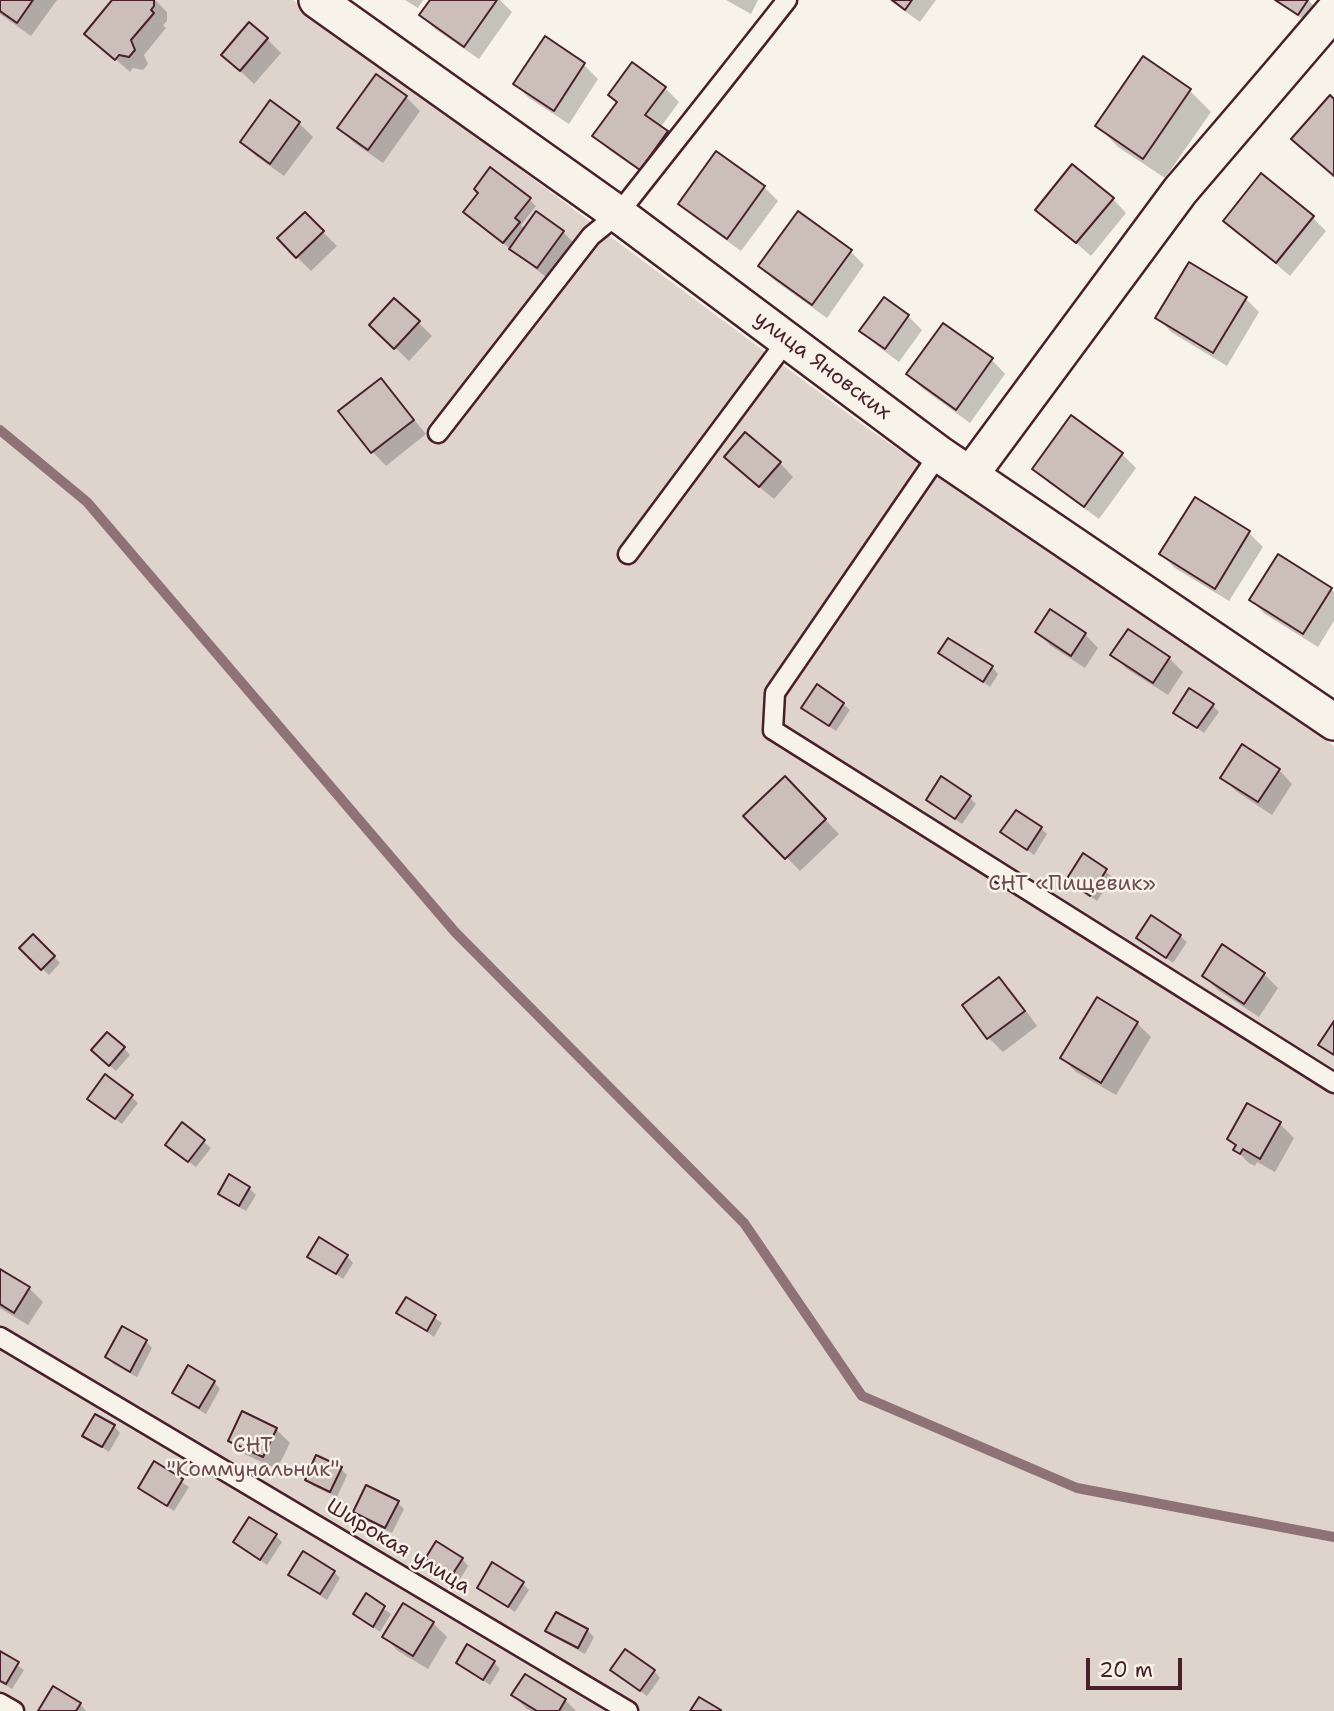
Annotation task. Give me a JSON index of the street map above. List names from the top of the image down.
{
  "streets": {
    "street": ["улица Яновских"],
    "lane": ["Широкая улица"]
  },
  "parks": ["СНТ «Пищевик»", "СНТ \"Коммунальник\""],
  "scale_bar": "20 m"
}
